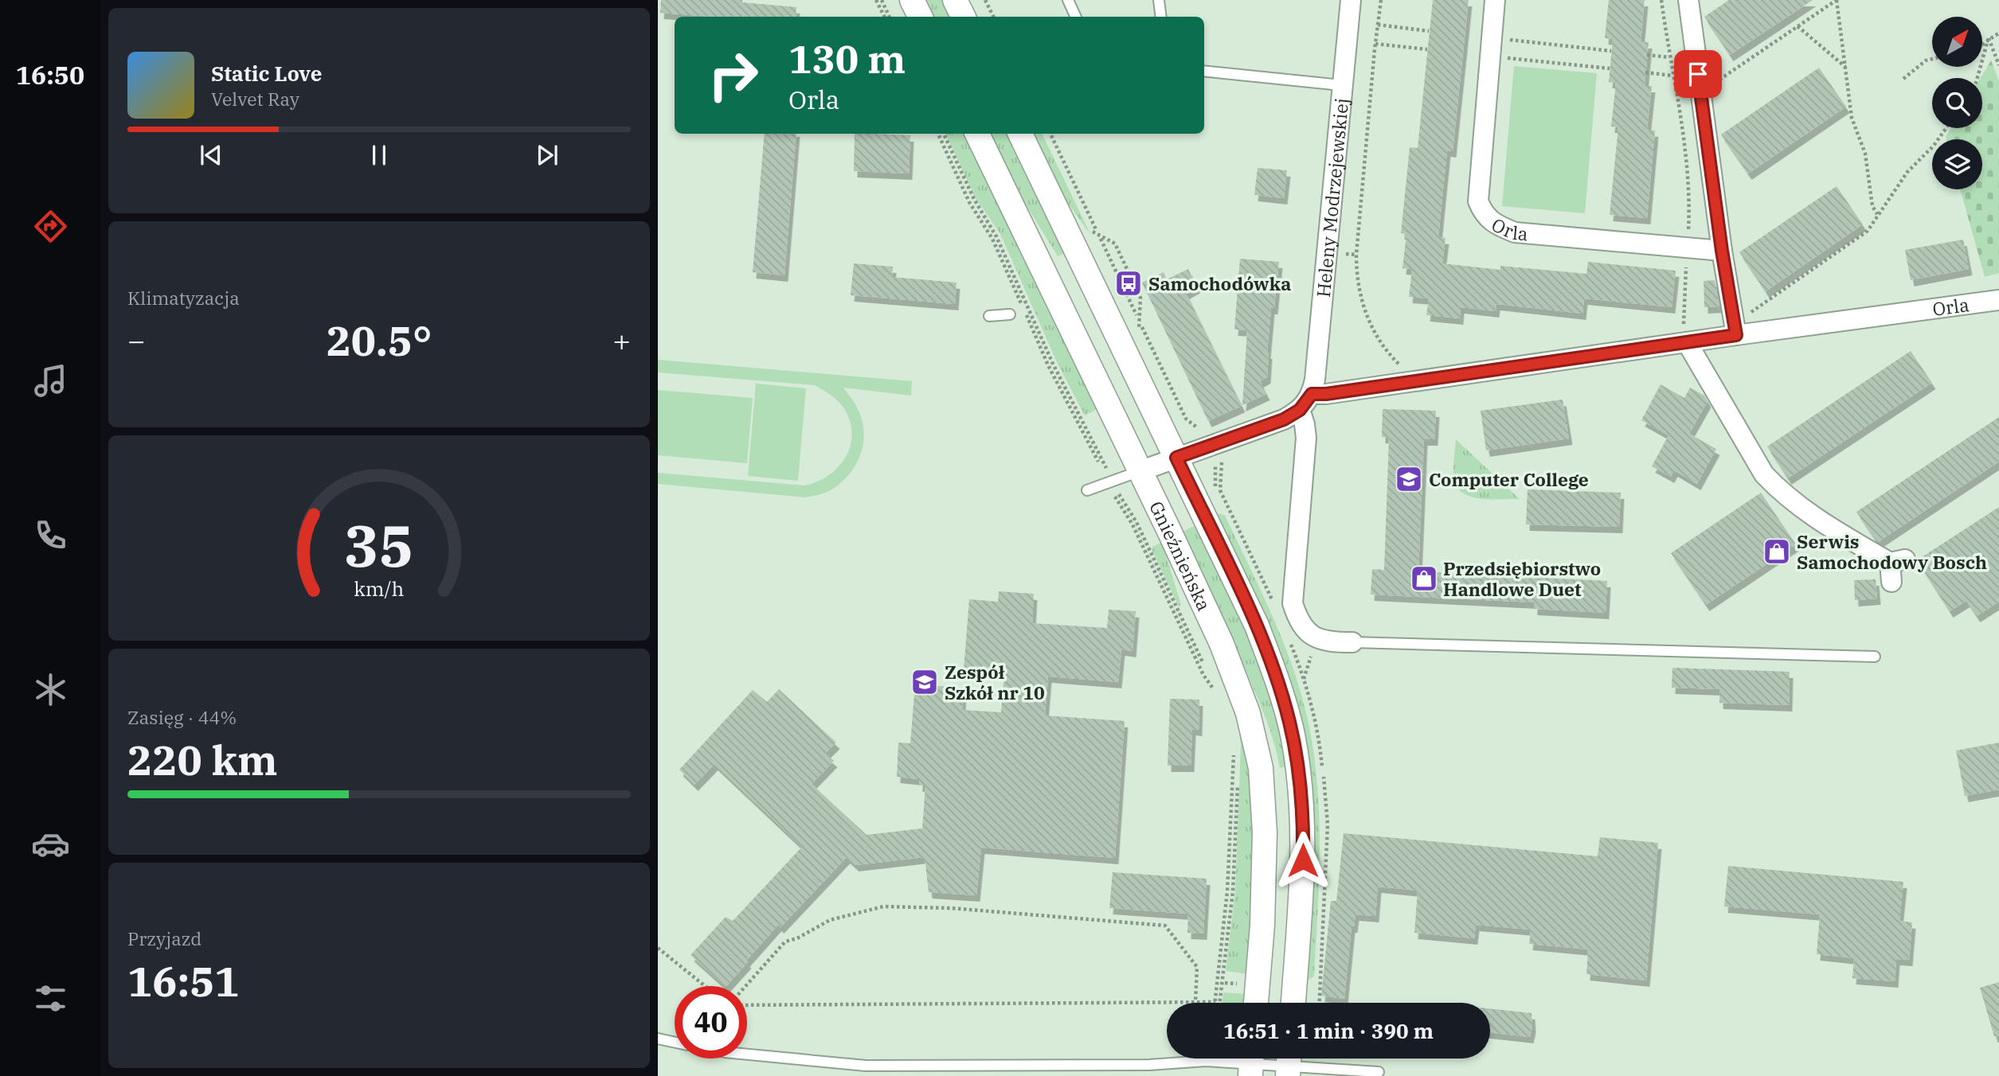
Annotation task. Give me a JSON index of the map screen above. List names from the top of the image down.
{
  "streets": {
    "street": ["Heleny Modrzejewskiej", "Orla", "Gnieźnieńska"]
  },
  "crossings": [
    ["Heleny Modrzejewskiej", "Orla"]
  ],
  "places": {
    "bus stop": ["Samochodówka"],
    "school or university": ["Computer College", "Zespół Szkół nr 10"],
    "shop": ["Serwis Samochodowy Bosch", "Przedsiębiorstwo Handlowe Duet"]
  },
  "north": "top right",
  "page": {
    "tabs": "16:50",
    "turn": ["130 m", "Orla"],
    "song": ["Static Love", "Velvet Ray"],
    "tile": [
      "Klimatyzacja",
      ["Zasięg · 44%", "220 km"],
      ["Przyjazd", "16:51"]
    ],
    "heat": ["−", "20.5°", "+"],
    "limit": "40",
    "trip": "16:51 · 1 min · 390 m",
    "gauge": ["35", "km/h"]
  }
}
